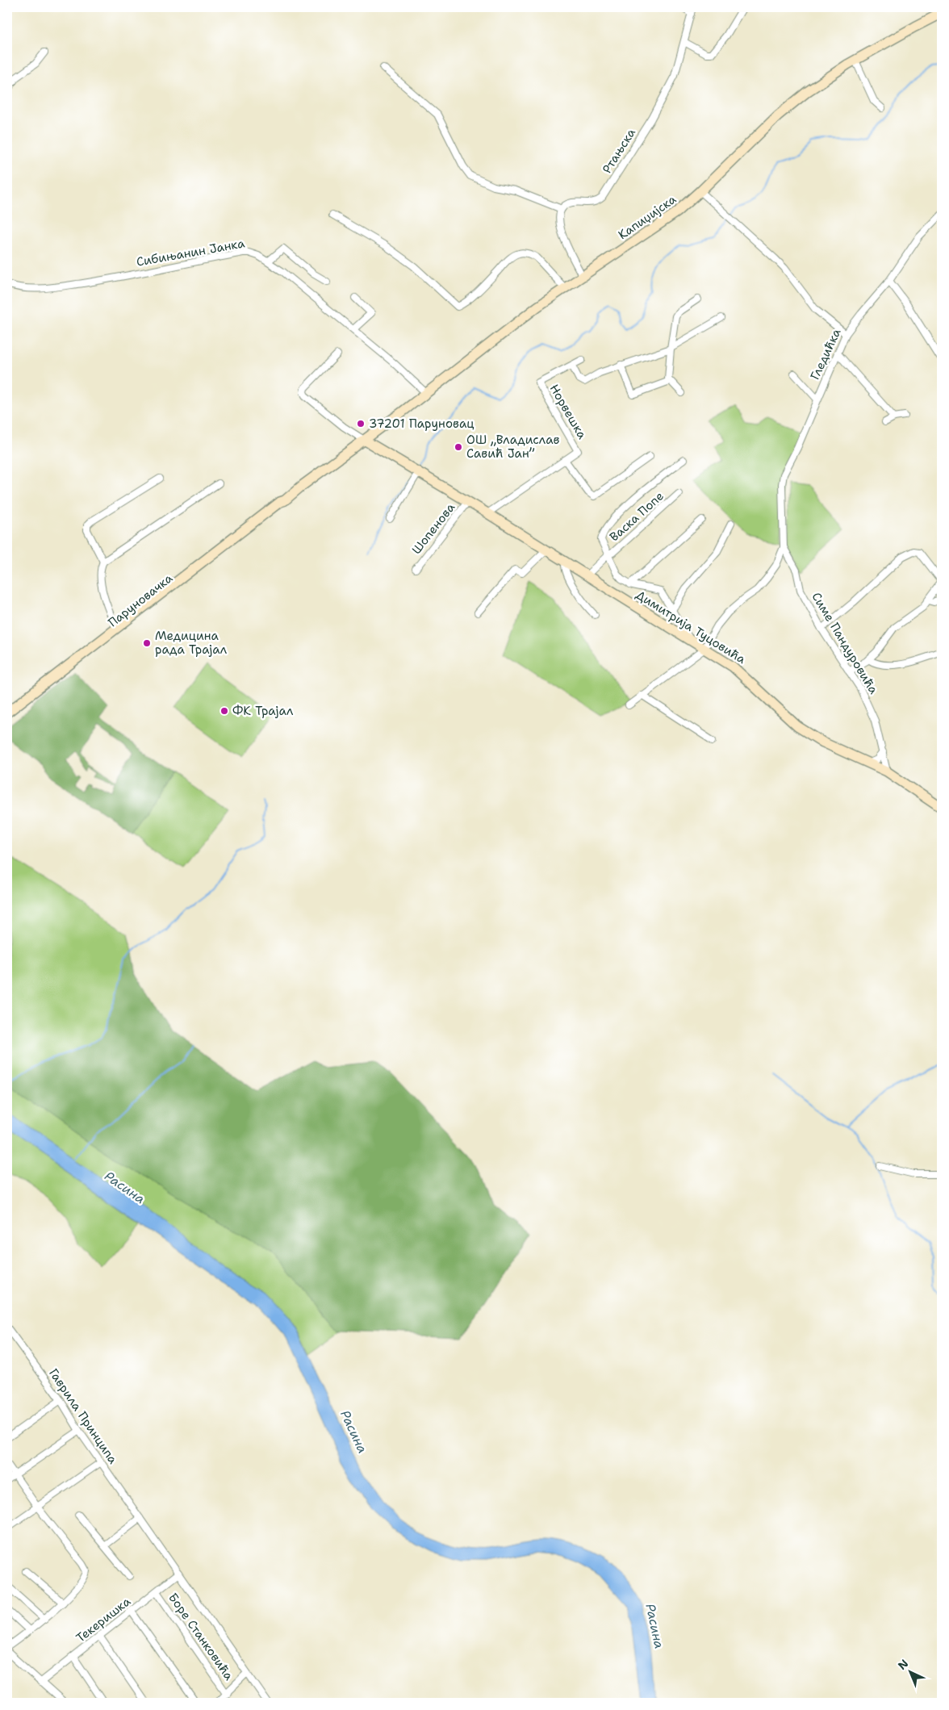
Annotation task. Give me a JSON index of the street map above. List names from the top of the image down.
{
  "streets": {
    "main road": ["Капиџијска", "Паруновачка", "Димитрија Туцовића"],
    "street": [
      "Ртањска",
      "Сибињанин Јанка",
      "Гледићка",
      "Норвешка",
      "Васка Попе",
      "Шопенова",
      "Симе Пандуровића",
      "Гаврила Принципа",
      "Текеришка",
      "Боре Станковића"
    ]
  },
  "crossings": [
    ["Капиџијска", "Сибињанин Јанка"],
    ["Капиџијска", "Паруновачка"],
    ["Капиџијска", "Димитрија Туцовића"],
    ["Гледићка", "Симе Пандуровића"],
    ["Норвешка", "Димитрија Туцовића"],
    ["Васка Попе", "Димитрија Туцовића"],
    ["Шопенова", "Димитрија Туцовића"],
    ["Паруновачка", "Димитрија Туцовића"],
    ["Димитрија Туцовића", "Симе Пандуровића"],
    ["Гаврила Принципа", "Текеришка"],
    ["Текеришка", "Боре Станковића"]
  ],
  "water": ["Расина"],
  "places": [
    "37201 Паруновац",
    "ОШ „Владислав Савић Јан”",
    "Медицина рада Трајал",
    "ФК Трајал"
  ],
  "north": "top left"
}
